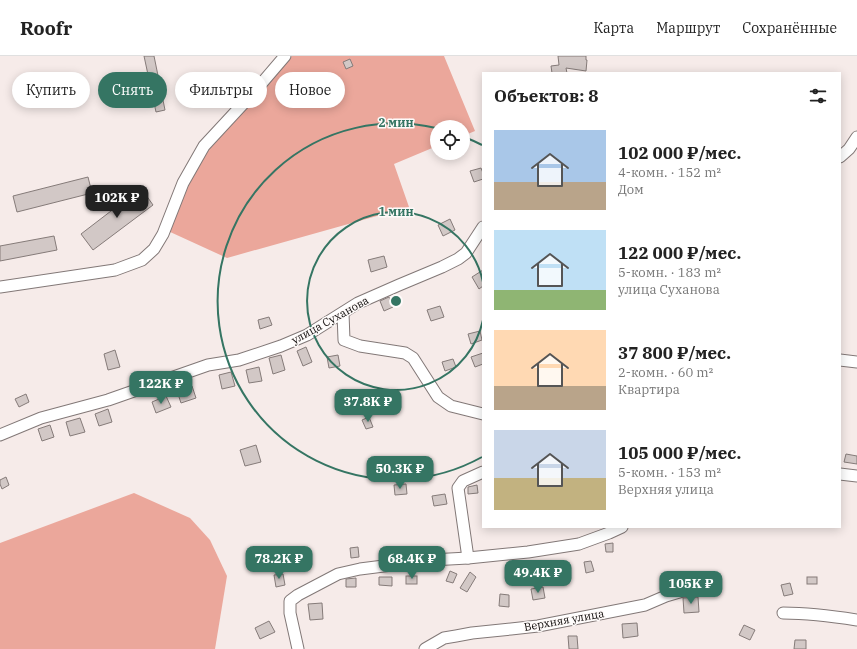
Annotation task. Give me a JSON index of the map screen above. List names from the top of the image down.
{
  "streets": {
    "street": ["улица Суханова", "Верхняя улица"]
  },
  "page": {
    "header": "Roofr",
    "nav": ["Карта", "Маршрут", "Сохранённые"],
    "chip": [
      "Купить",
      "Снять",
      "Фильтры",
      "Новое"
    ],
    "heading": "Объектов: 8",
    "list": [
      {
        "name": "102 000 ₽/мес.",
        "note": "4-комн. · 152 m² · Дом"
      },
      {
        "name": "122 000 ₽/мес.",
        "note": "5-комн. · 183 m² · улица Суханова"
      },
      {
        "name": "37 800 ₽/мес.",
        "note": "2-комн. · 60 m² · Квартира"
      },
      {
        "name": "105 000 ₽/мес.",
        "note": "5-комн. · 153 m² · Верхняя улица"
      }
    ],
    "price": [
      "102K ₽",
      "122K ₽",
      "37.8K ₽",
      "50.3K ₽",
      "78.2K ₽",
      "68.4K ₽",
      "49.4K ₽",
      "105K ₽"
    ]
  },
  "rings": ["2 мин", "1 мин"]
}
